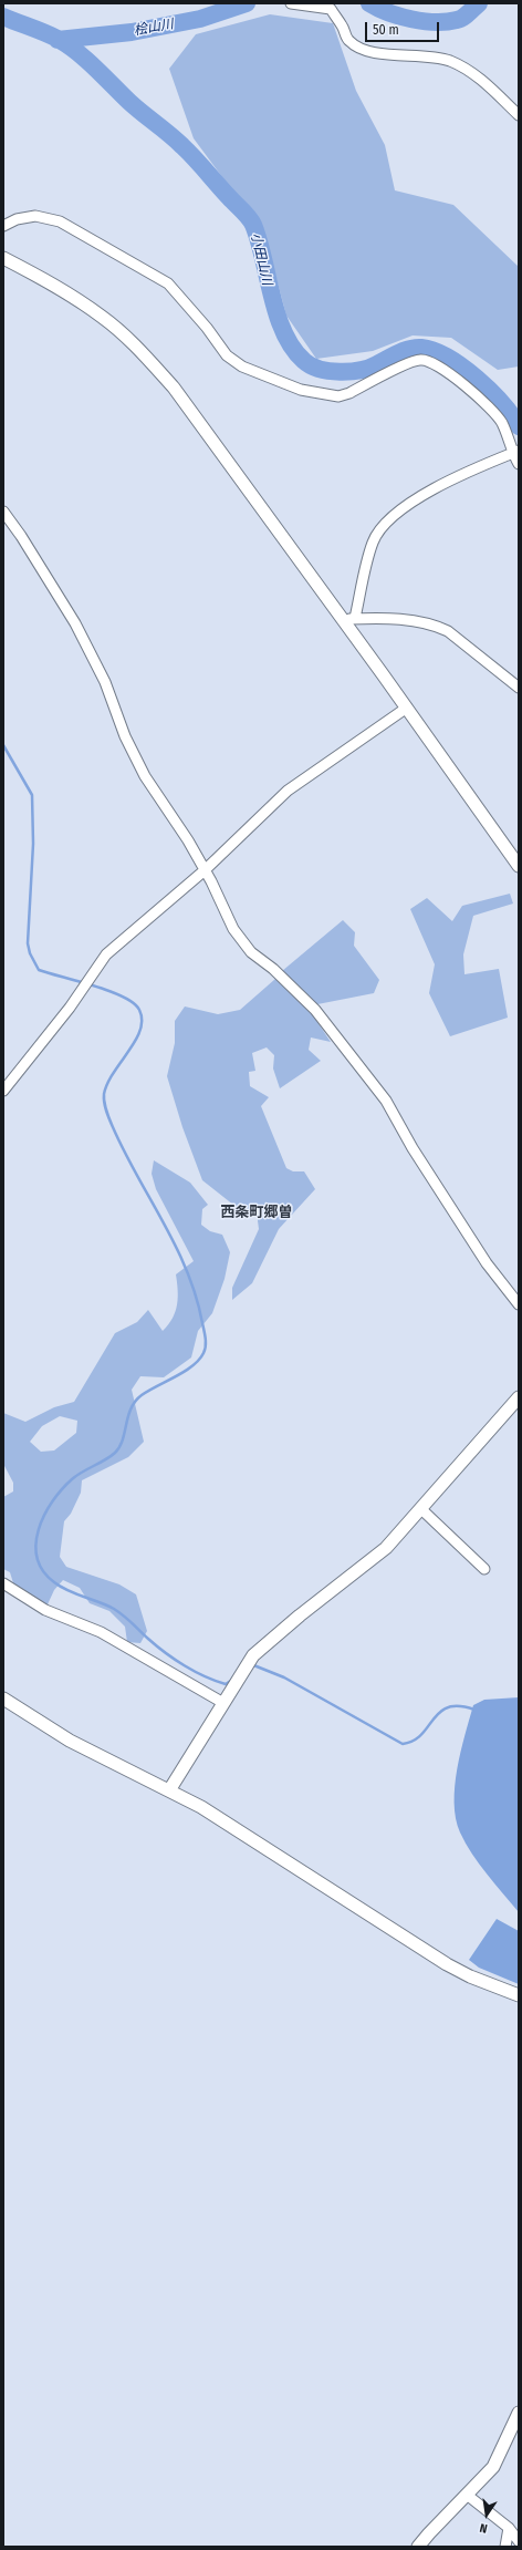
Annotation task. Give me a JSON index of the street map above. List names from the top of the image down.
{
  "districts": ["西条町郷曽"],
  "water": ["桧山川", "小田山川"],
  "scale_bar": "50 m",
  "north": "bottom"
}
